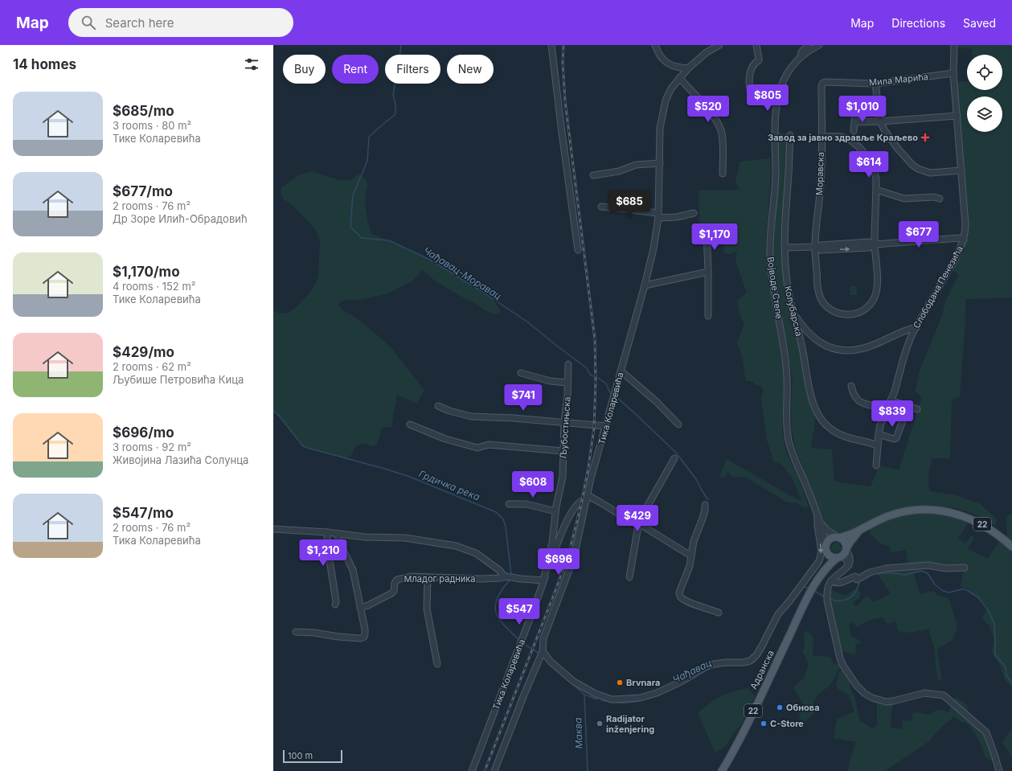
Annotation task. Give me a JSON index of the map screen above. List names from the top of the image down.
{
  "streets": {
    "main road": ["22", "Адранска"],
    "street": [
      "Мила Марића",
      "Моравска",
      "Слободана Пенезића",
      "Војводе Степе",
      "Колубарска",
      "Тика Коларевића",
      "Љубостињска",
      "Младог радника"
    ]
  },
  "crossings": [
    ["Мила Марића", "Моравска"],
    ["Мила Марића", "Слободана Пенезића"],
    ["Слободана Пенезића", "Колубарска"],
    ["Војводе Степе", "22"],
    ["Војводе Степе", "Адранска"],
    ["Тика Коларевића", "Љубостињска"],
    ["Тика Коларевића", "Младог радника"],
    ["Љубостињска", "Младог радника"],
    ["22", "Адранска"]
  ],
  "water": [
    "Чађавац-Моравац",
    "Грдичка река",
    "Чађавац",
    "Маква"
  ],
  "places": {
    "health": ["Завод за јавно здравље Краљево"],
    "other": [
      "Brvnara",
      "Обнова",
      "Radijator inženjering",
      "C-Store"
    ]
  },
  "scale_bar": "100 m",
  "page": {
    "header": "Map",
    "search": "Search here",
    "nav": ["Map", "Directions", "Saved"],
    "heading": "14 homes",
    "chip": [
      "Buy",
      "Rent",
      "Filters",
      "New"
    ],
    "list": [
      {
        "name": "$685/mo",
        "note": "3 rooms · 80 m² · Тике Коларевића"
      },
      {
        "name": "$677/mo",
        "note": "2 rooms · 76 m² · Др Зоре Илић-Обрадовић"
      },
      {
        "name": "$1,170/mo",
        "note": "4 rooms · 152 m² · Тике Коларевића"
      },
      {
        "name": "$429/mo",
        "note": "2 rooms · 62 m² · Љубише Петровића Кица"
      },
      {
        "name": "$696/mo",
        "note": "3 rooms · 92 m² · Живојина Лазића Солунца"
      },
      {
        "name": "$547/mo",
        "note": "2 rooms · 76 m² · Тика Коларевића"
      }
    ],
    "price": [
      "$805",
      "$520",
      "$1,010",
      "$614",
      "$685",
      "$677",
      "$1,170",
      "$741",
      "$839",
      "$608",
      "$429",
      "$1,210",
      "$696",
      "$547"
    ],
    "scale": "100 m"
  }
}
